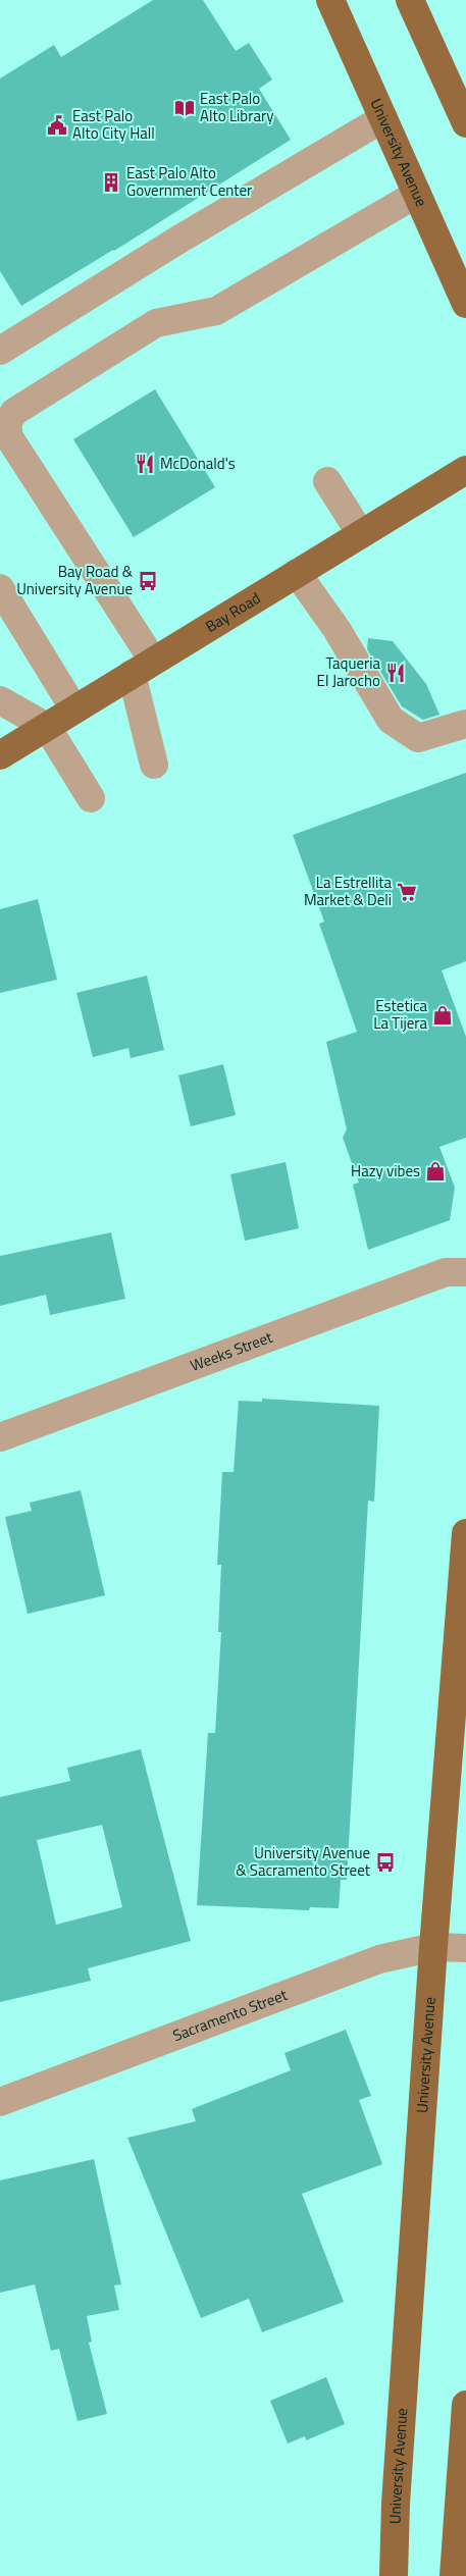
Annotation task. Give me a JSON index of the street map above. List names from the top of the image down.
{
  "streets": {
    "main road": ["University Avenue", "Bay Road"],
    "street": ["Weeks Street", "Sacramento Street"]
  },
  "crossings": [
    ["University Avenue", "Sacramento Street"]
  ],
  "places": {
    "library": ["East Palo Alto Library"],
    "public building": ["East Palo Alto City Hall"],
    "building": ["East Palo Alto Government Center"],
    "restaurant": ["McDonald's", "Taqueria El Jarocho"],
    "bus stop": ["Bay Road & University Avenue", "University Avenue & Sacramento Street"],
    "supermarket": ["La Estrellita Market & Deli"],
    "shop": ["Estetica La Tijera", "Hazy vibes"]
  }
}
